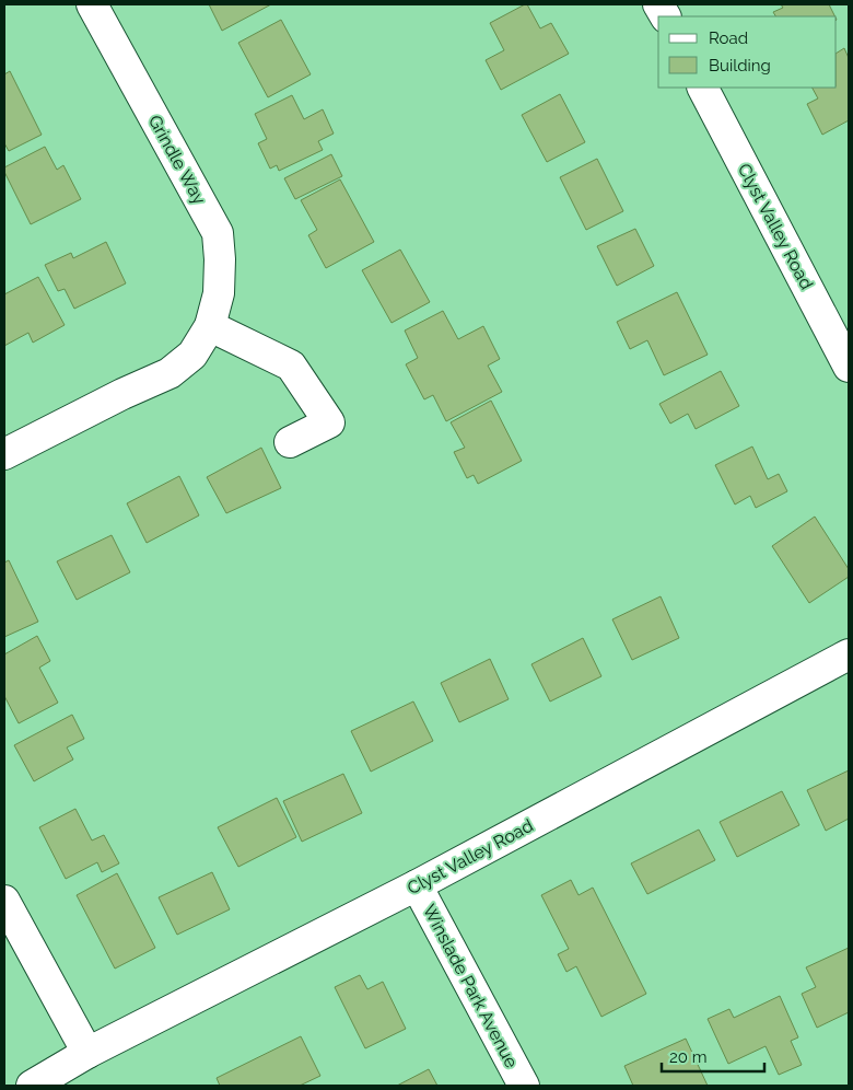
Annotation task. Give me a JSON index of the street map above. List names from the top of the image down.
{
  "streets": {
    "street": ["Grindle Way", "Clyst Valley Road", "Winslade Park Avenue"]
  },
  "crossings": [
    ["Clyst Valley Road", "Winslade Park Avenue"]
  ],
  "legend": ["Road", "Building"],
  "scale_bar": "20 m"
}
